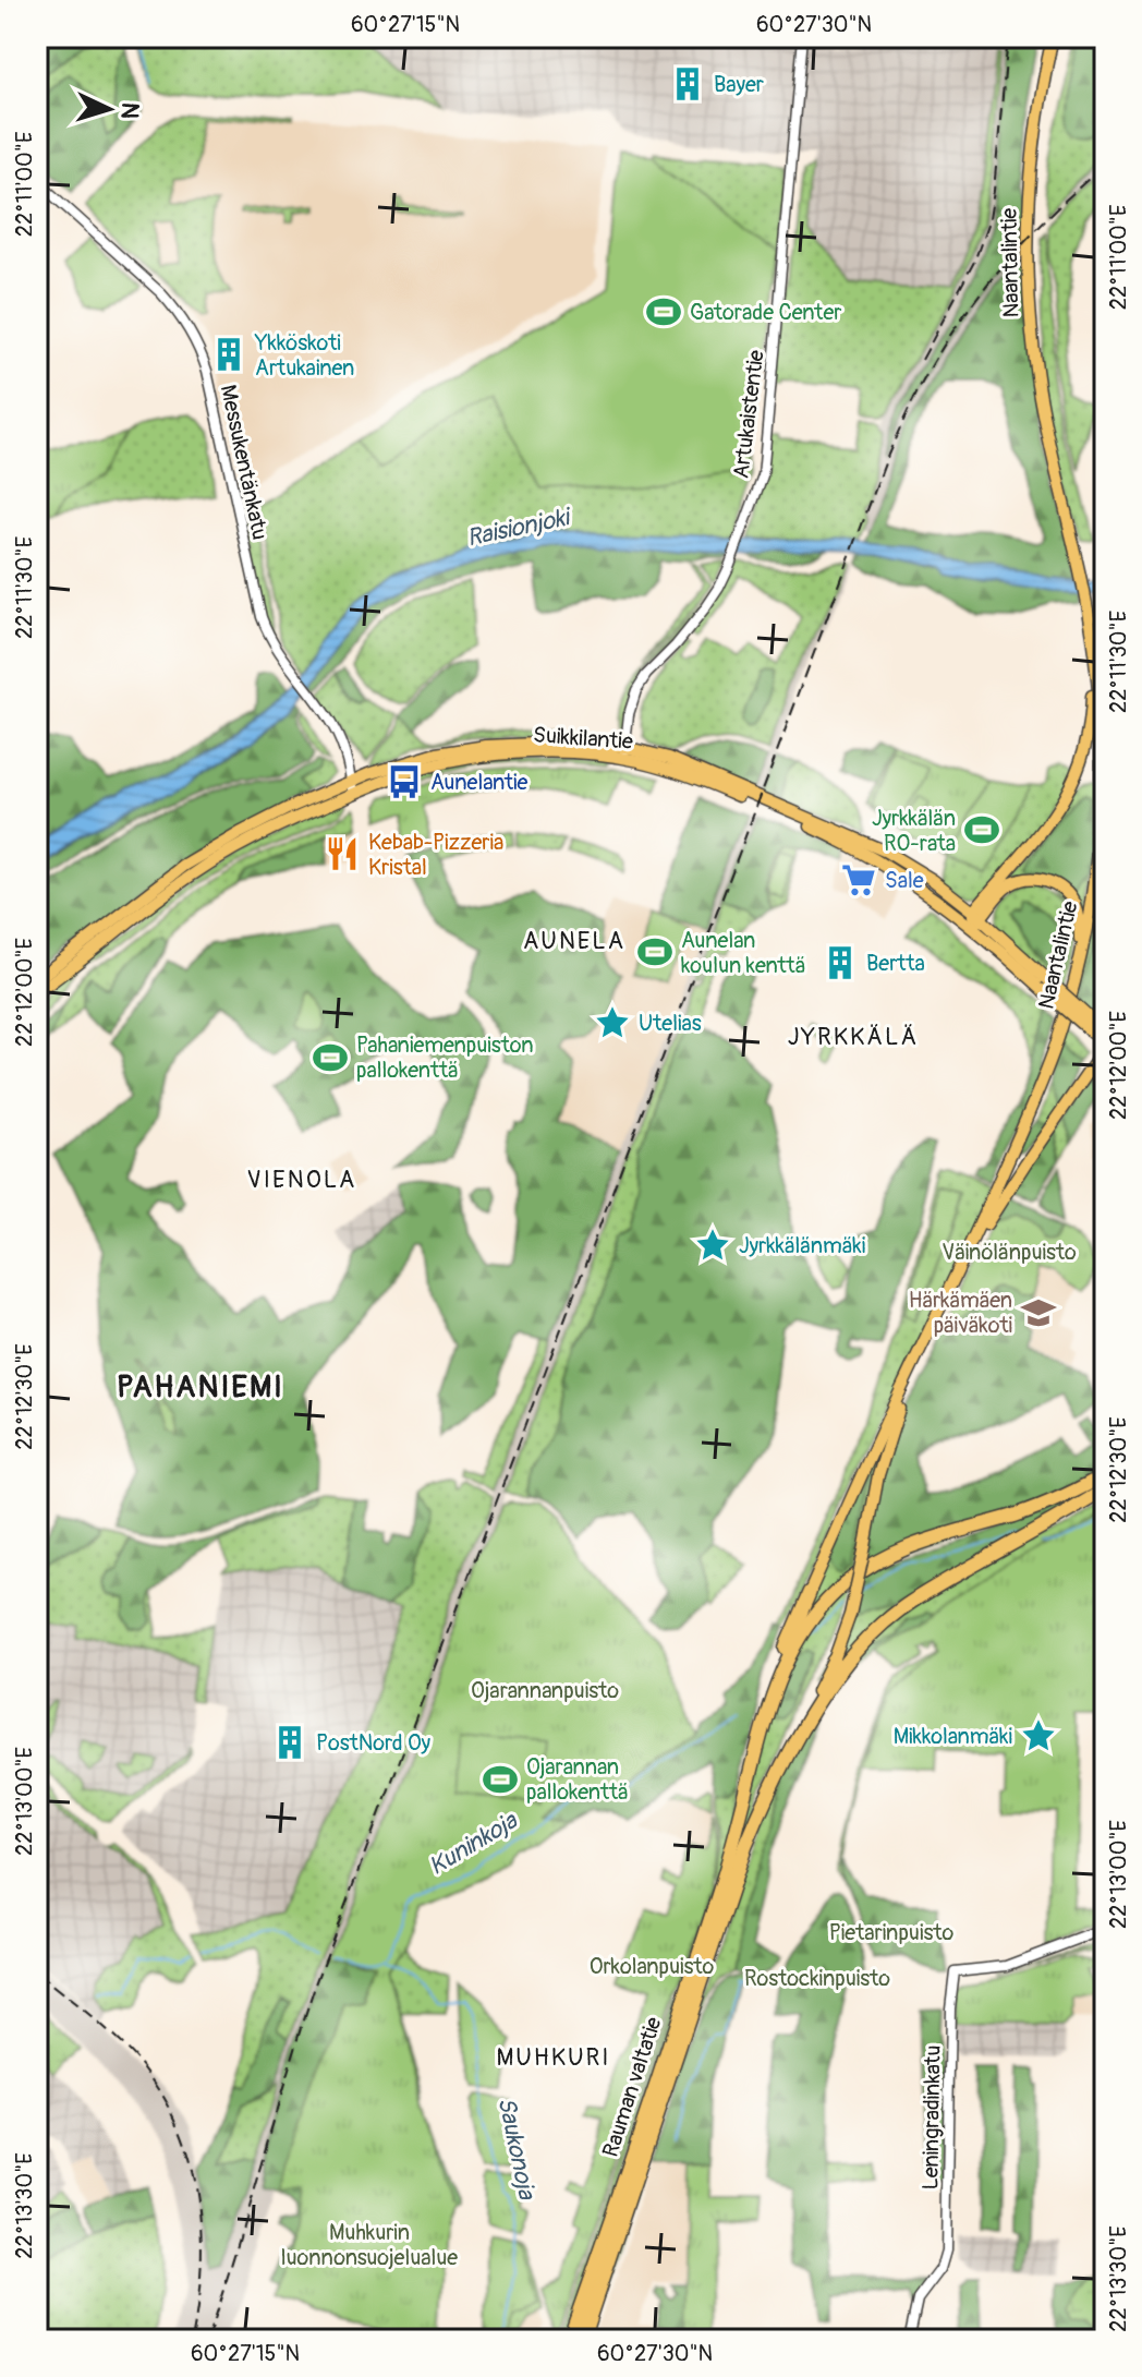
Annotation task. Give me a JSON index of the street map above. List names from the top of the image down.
{
  "streets": {
    "highway": ["Rauman valtatie"],
    "main road": ["Naantalintie", "Suikkilantie"],
    "street": ["Artukaistentie", "Messukentänkatu", "Leningradinkatu"]
  },
  "crossings": [
    ["Artukaistentie", "Suikkilantie"],
    ["Messukentänkatu", "Suikkilantie"]
  ],
  "districts": [
    "AUNELA",
    "JYRKKÄLÄ",
    "VIENOLA",
    "PAHANIEMI",
    "MUHKURI"
  ],
  "water": ["Raisionjoki", "Kuninkoja", "Saukonoja"],
  "parks": [
    "Väinölänpuisto",
    "Ojarannanpuisto",
    "Pietarinpuisto",
    "Orkolanpuisto",
    "Rostockinpuisto",
    "Muhkurin luonnonsuojelualue"
  ],
  "places": {
    "building": [
      "Bayer",
      "Ykköskoti Artukainen",
      "Bertta",
      "PostNord Oy"
    ],
    "sports": [
      "Gatorade Center",
      "Jyrkkälän RO-rata",
      "Aunelan koulun kenttä",
      "Pahaniemenpuiston pallokenttä",
      "Ojarannan pallokenttä"
    ],
    "bus stop": ["Aunelantie"],
    "restaurant": ["Kebab-Pizzeria Kristal"],
    "supermarket": ["Sale"],
    "place": ["Utelias", "Jyrkkälänmäki", "Mikkolanmäki"],
    "school or university": ["Härkämäen päiväkoti"]
  },
  "north": "right",
  "coordinates": [
    "60°27'15\"N",
    "60°27'30\"N",
    "22°11'00\"E",
    "22°11'30\"E",
    "22°12'00\"E",
    "22°12'30\"E",
    "22°13'00\"E",
    "22°13'30\"E"
  ]
}
